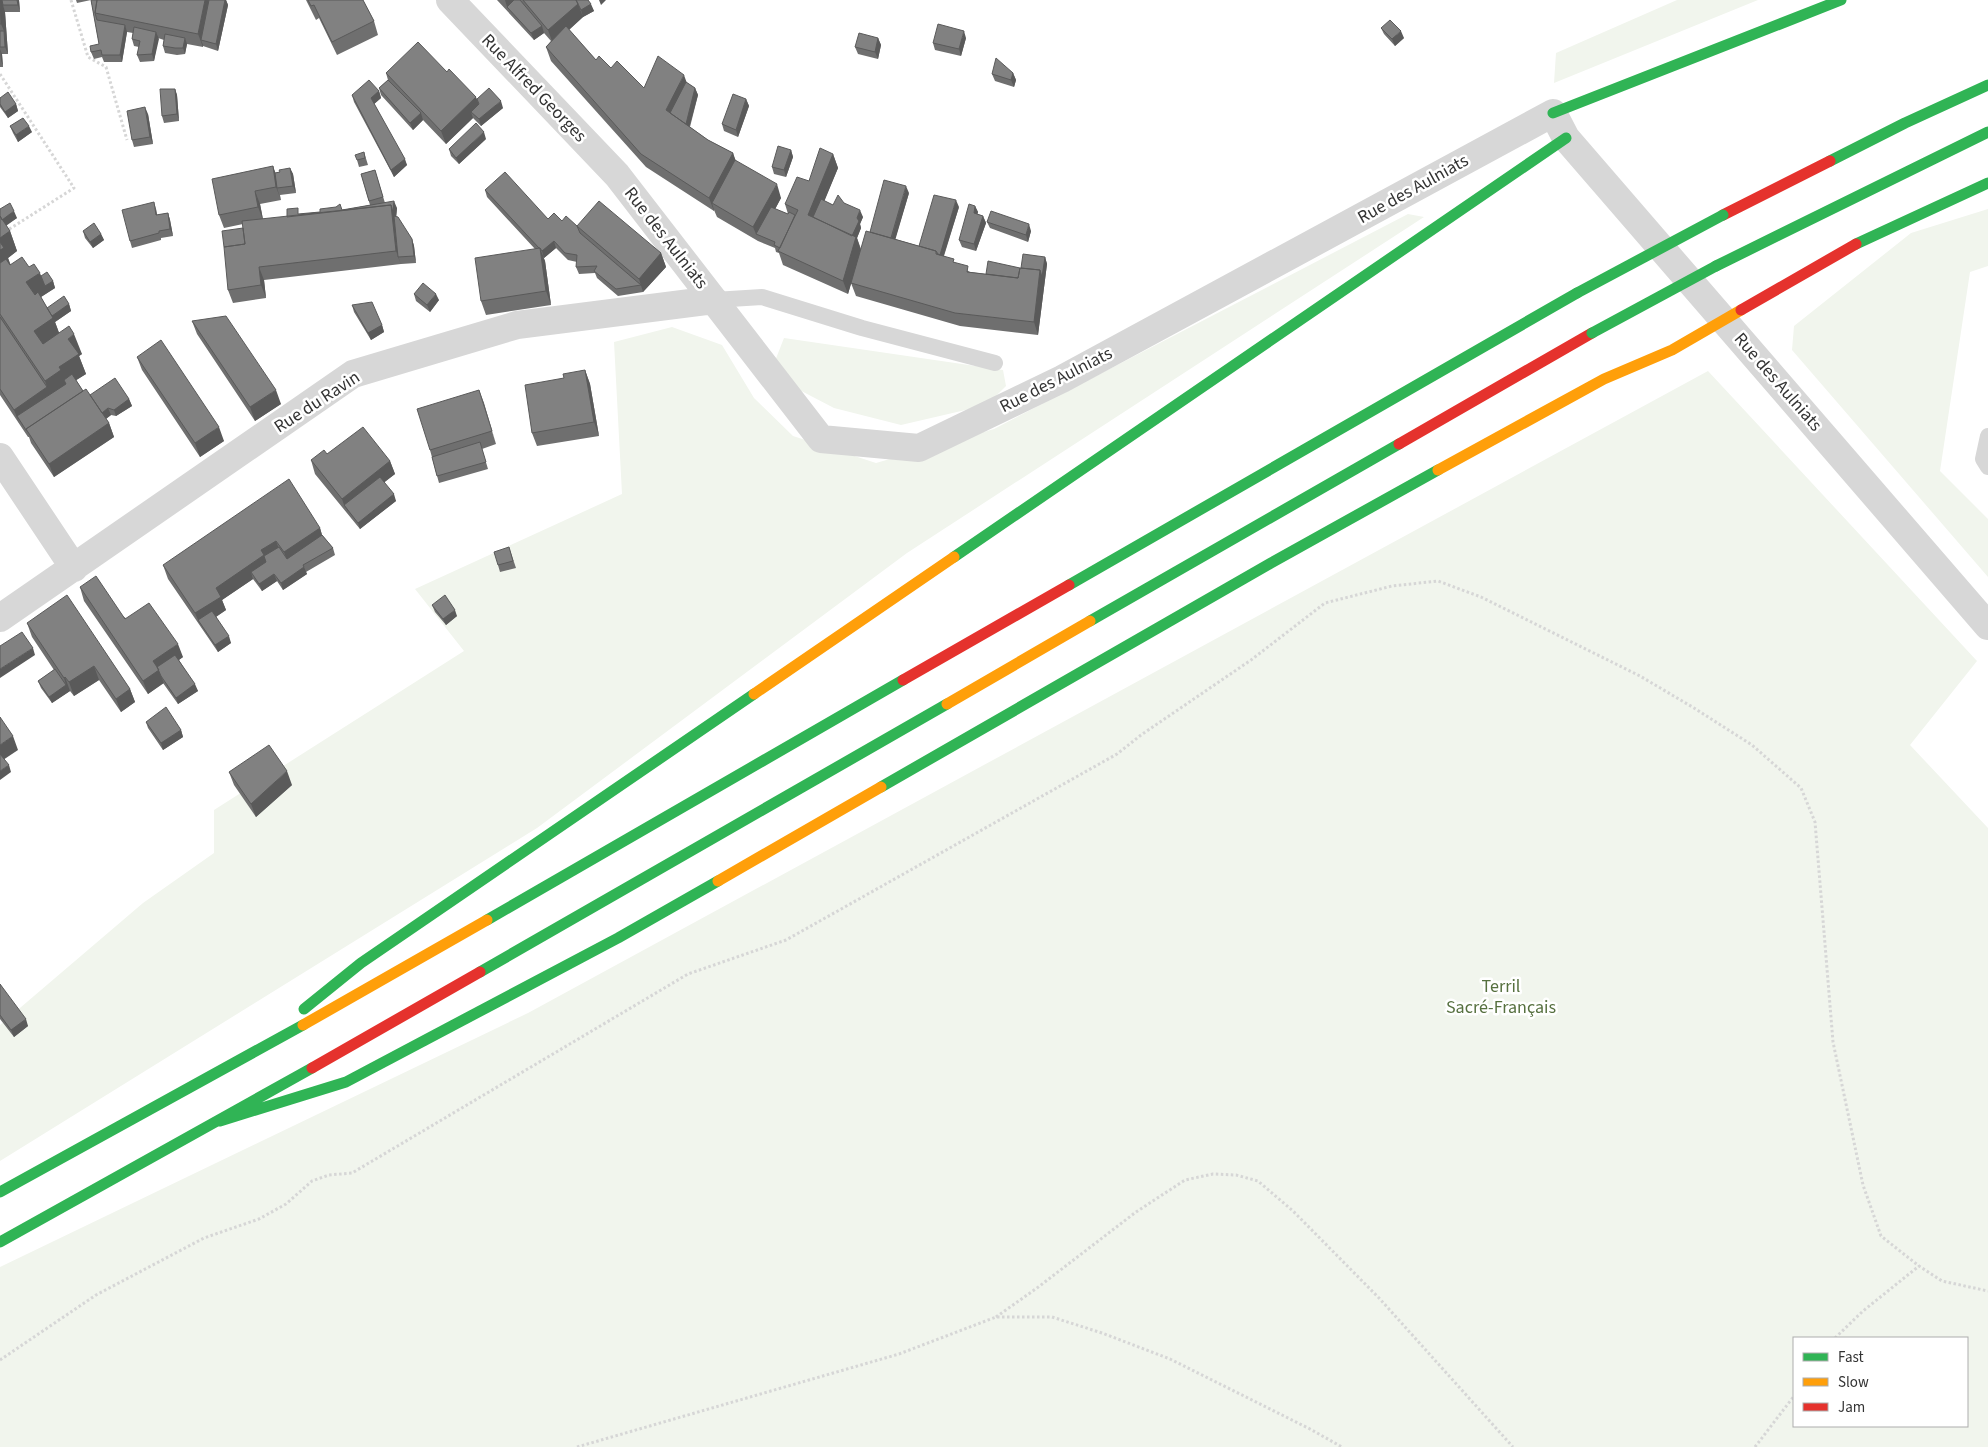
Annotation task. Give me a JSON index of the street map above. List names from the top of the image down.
{
  "streets": {
    "street": ["Rue Alfred Georges", "Rue des Aulniats", "Rue du Ravin"]
  },
  "crossings": [
    ["Rue Alfred Georges", "Rue des Aulniats"],
    ["Rue des Aulniats", "Rue du Ravin"]
  ],
  "parks": ["Terril Sacré-Français"],
  "legend": ["Fast", "Slow", "Jam"]
}
